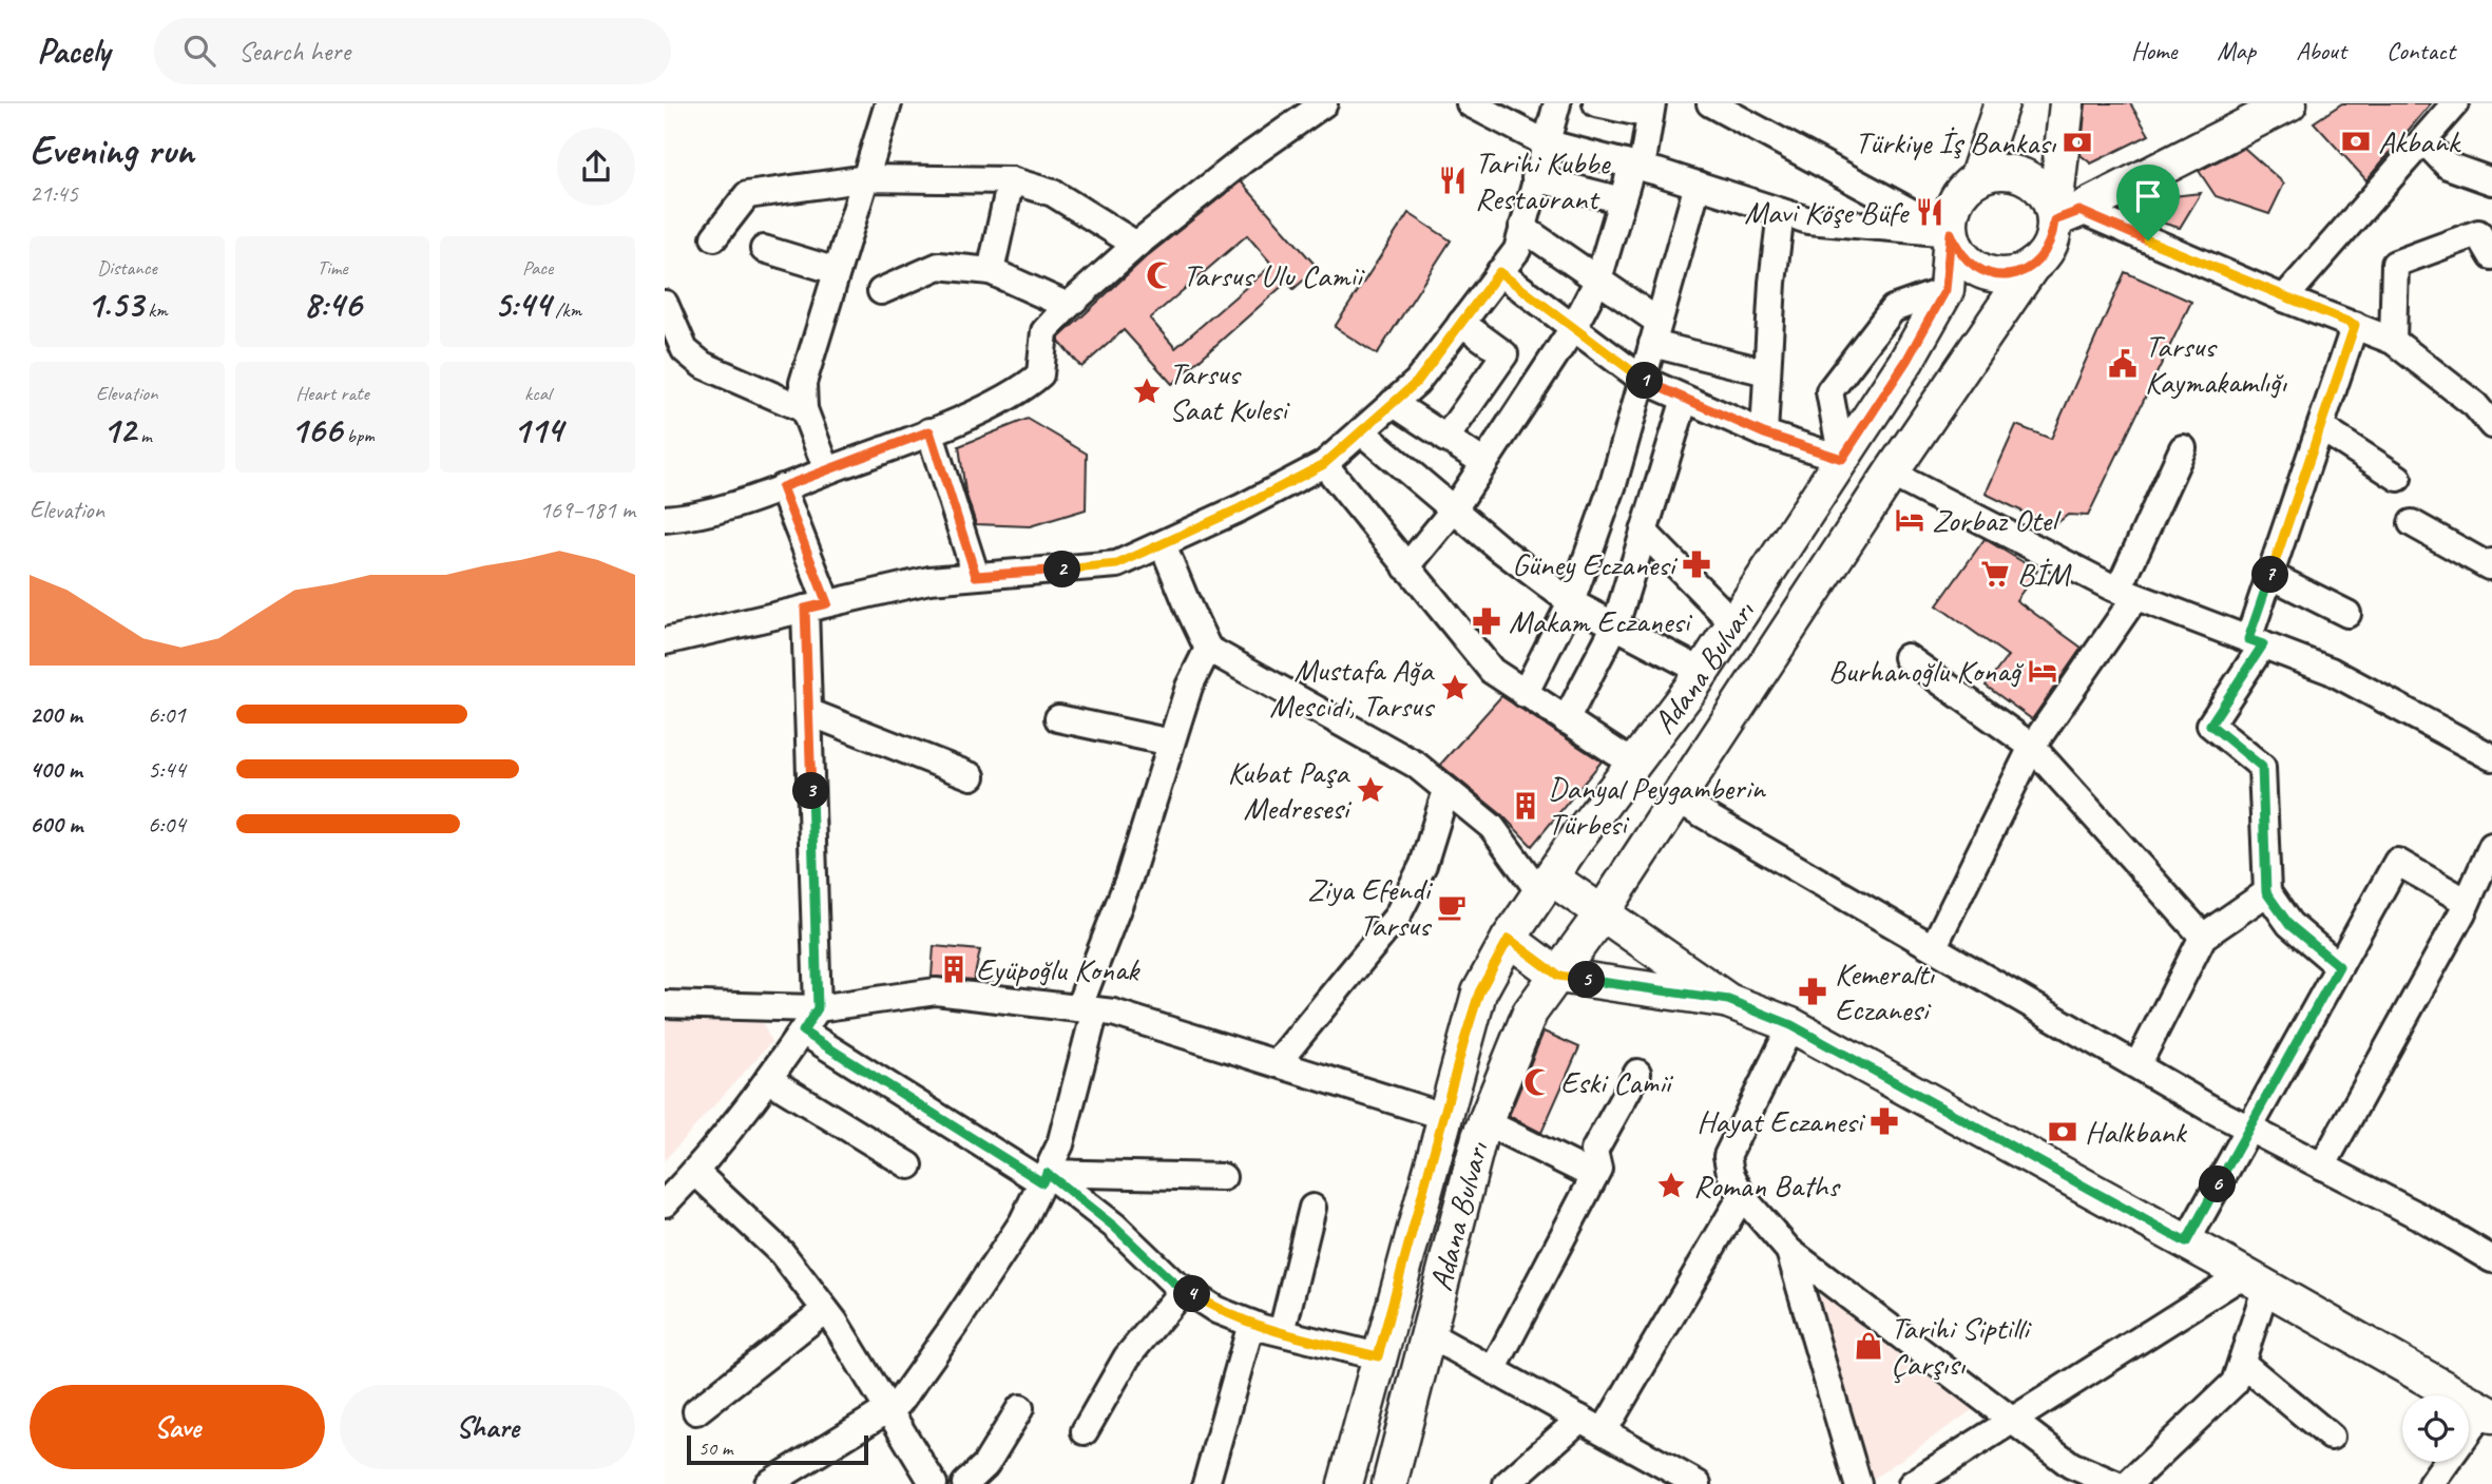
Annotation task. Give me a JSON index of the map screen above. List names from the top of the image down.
{
  "streets": {
    "main road": ["Adana Bulvarı"]
  },
  "places": {
    "bank": ["Akbank", "Türkiye İş Bankası", "Halkbank"],
    "restaurant": ["Tarihi Kubbe Restaurant", "Mavi Köşe Büfe"],
    "mosque": ["Tarsus Ulu Camii", "Eski Camii"],
    "public building": ["Tarsus Kaymakamlığı"],
    "place": [
      "Tarsus Saat Kulesi",
      "Mustafa Ağa Mescidi, Tarsus",
      "Kubat Paşa Medresesi",
      "Roman Baths"
    ],
    "hotel": ["Zorbaz Otel", "Burhanoğlu Konağ"],
    "pharmacy": [
      "Güney Eczanesi",
      "Makam Eczanesi",
      "Kemeraltı Eczanesi",
      "Hayat Eczanesi"
    ],
    "supermarket": ["BİM"],
    "building": ["Danyal Peygamberin Türbesi", "Eyüpoğlu Konak"],
    "cafe": ["Ziya Efendi Tarsus"],
    "shop": ["Tarihi Siptilli Çarşısı"]
  },
  "scale_bar": "50 m",
  "page": {
    "header": "Pacely",
    "search": "Search here",
    "nav": [
      "Home",
      "Map",
      "About",
      "Contact"
    ],
    "heading": ["Evening run", "21:45"],
    "stats": [
      ["Distance", "1.53 km"],
      ["Time", "8:46"],
      ["Pace", "5:44 /km"],
      ["Elevation", "12 m"],
      ["Heart rate", "166 bpm"],
      ["kcal", "114"]
    ],
    "pins": [
      "1",
      "2",
      "7",
      "3",
      "5",
      "6",
      "4"
    ],
    "chart": ["Elevation", "169–181 m"],
    "list": [
      {
        "name": "200 m",
        "note": "6:01"
      },
      {
        "name": "400 m",
        "note": "5:44"
      },
      {
        "name": "600 m",
        "note": "6:04"
      }
    ],
    "buttons": ["Save", "Share"],
    "scale": "50 m"
  }
}
